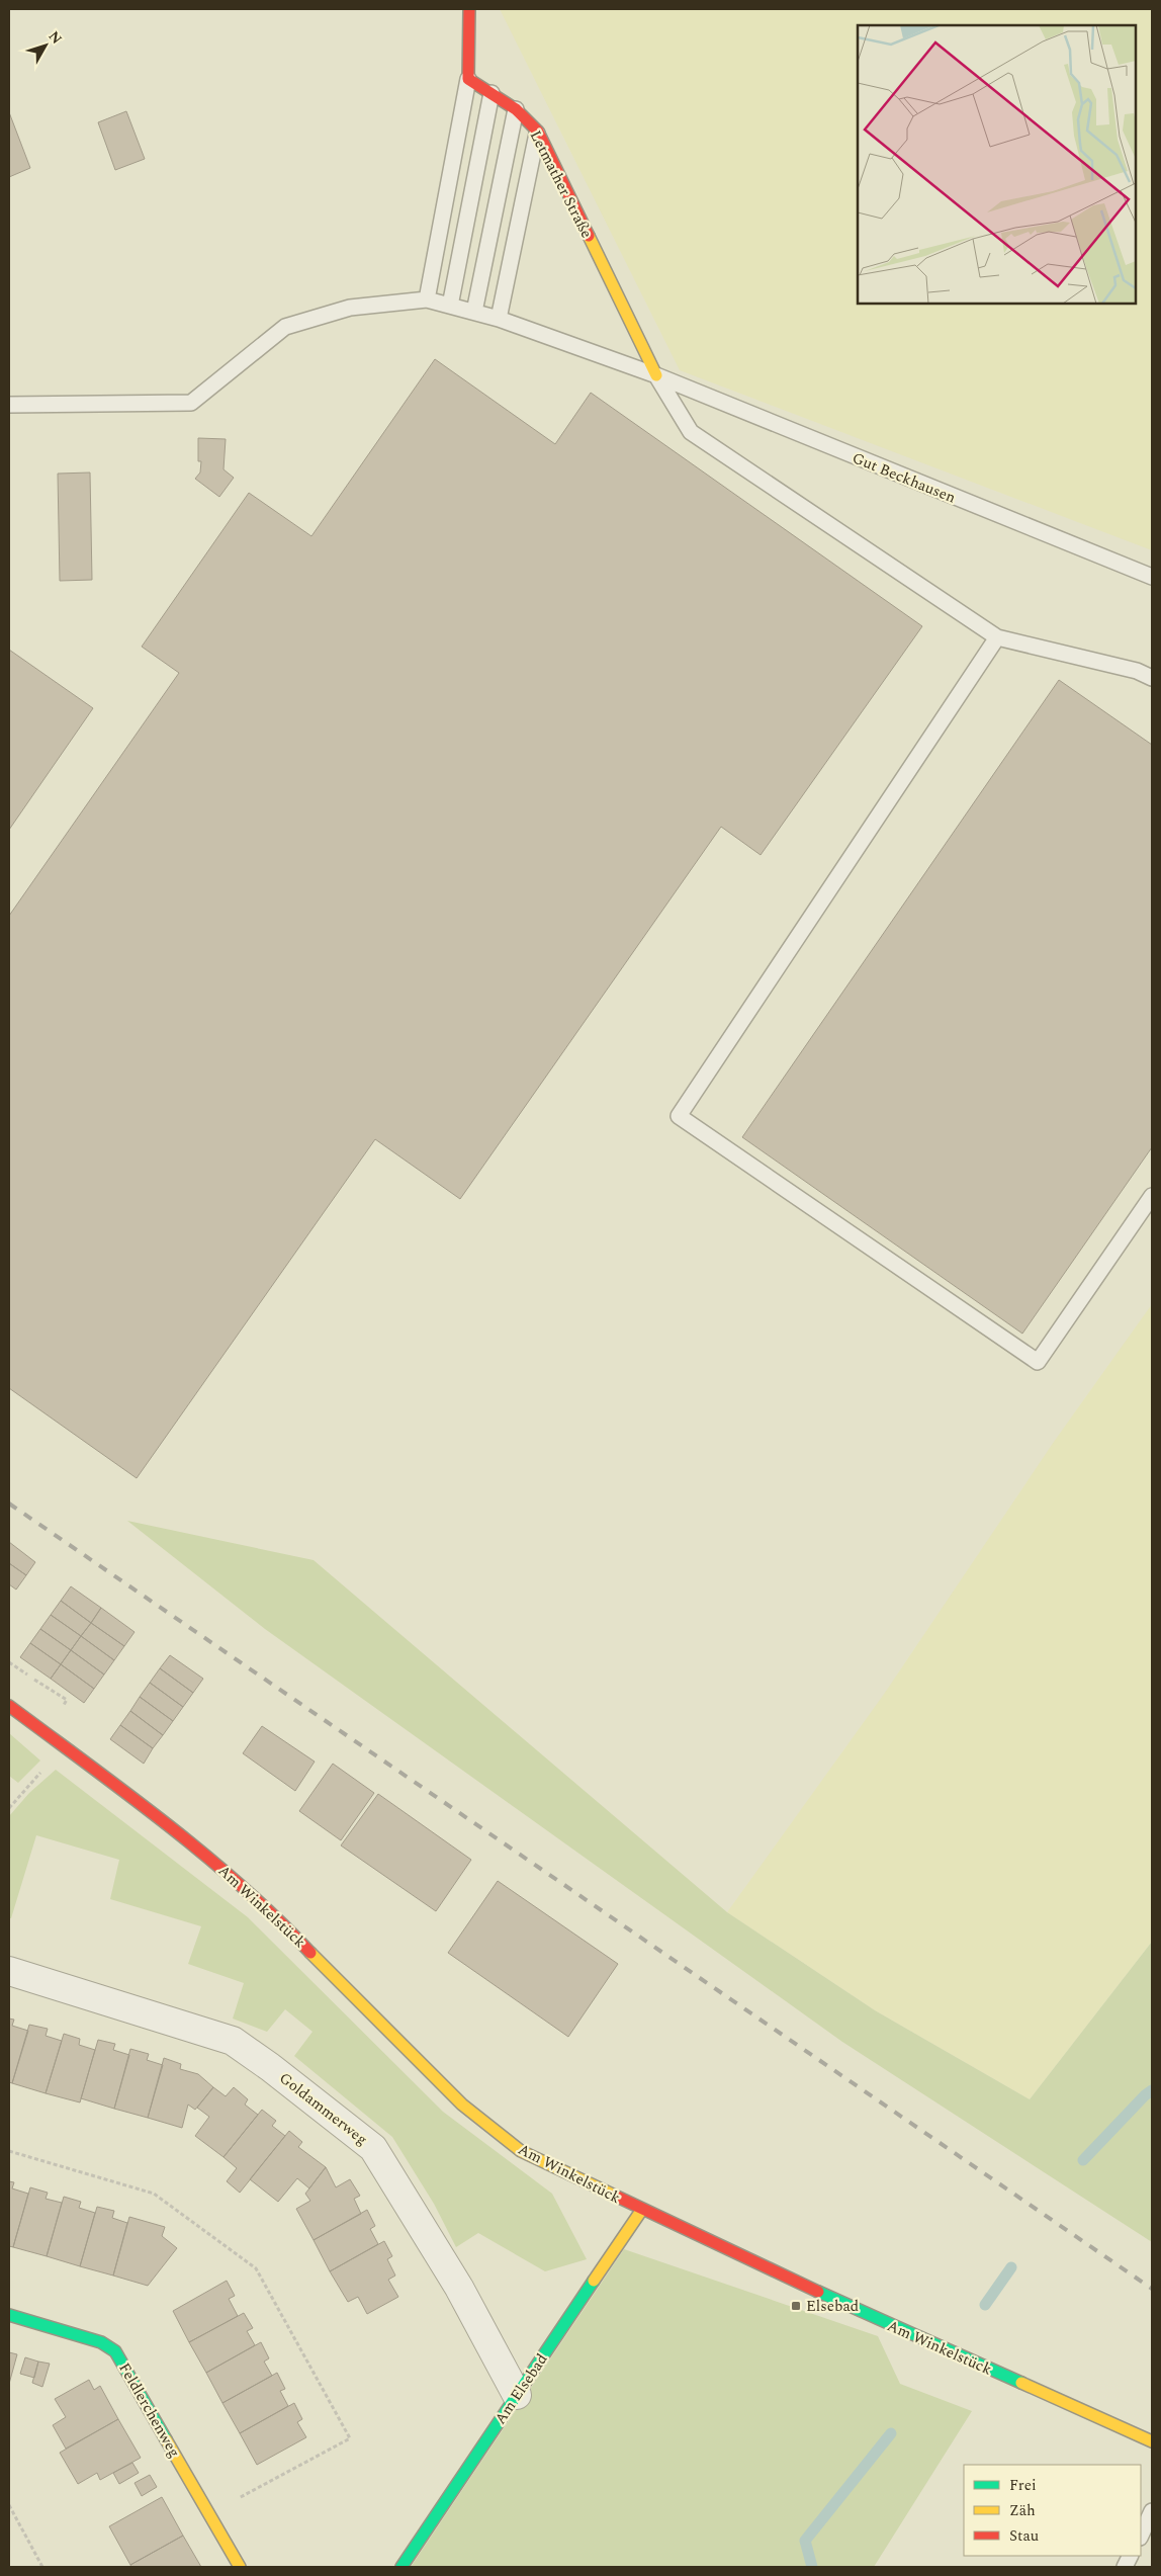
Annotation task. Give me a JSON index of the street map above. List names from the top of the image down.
{
  "streets": {
    "street": [
      "Letmather Straße",
      "Am Winkelstück",
      "Goldammerweg",
      "Am Elsebad",
      "Feldlerchenweg"
    ],
    "lane": ["Gut Beckhausen"]
  },
  "crossings": [
    ["Letmather Straße", "Gut Beckhausen"],
    ["Am Winkelstück", "Am Elsebad"],
    ["Goldammerweg", "Am Elsebad"]
  ],
  "places": {
    "transit": ["Elsebad"]
  },
  "legend": ["Frei", "Zäh", "Stau"],
  "north": "top right"
}
